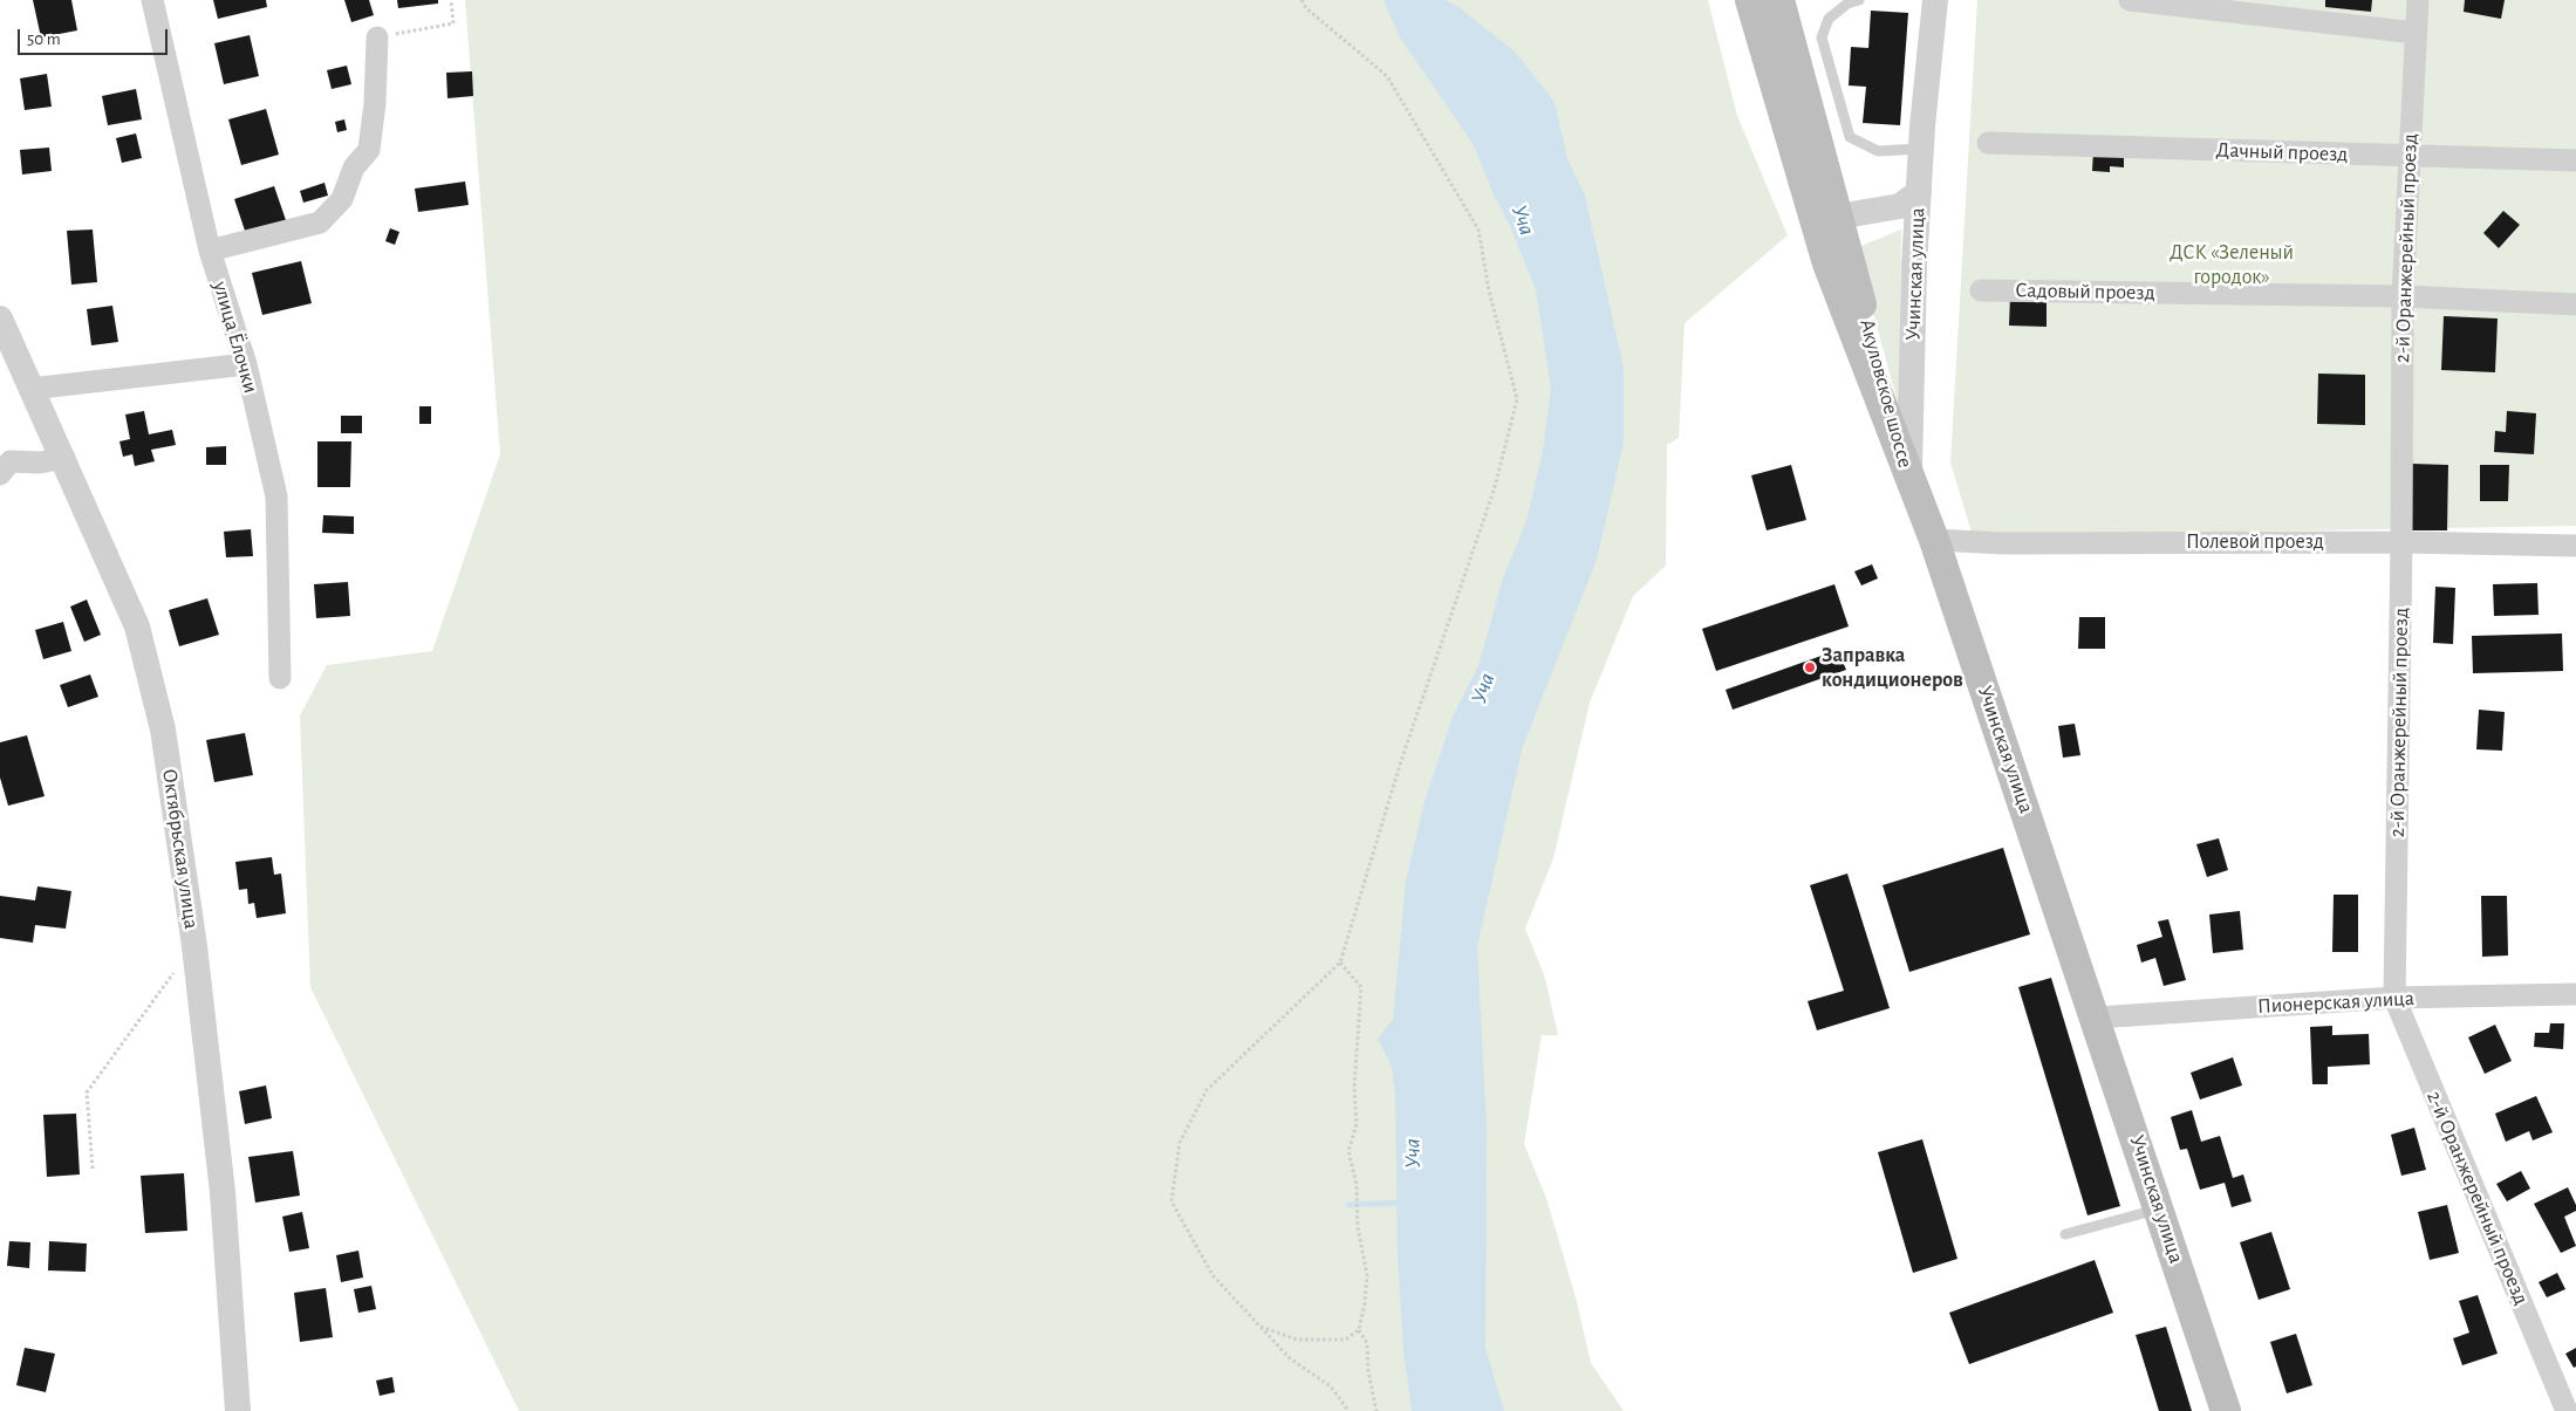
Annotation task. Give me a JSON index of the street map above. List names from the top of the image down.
{
  "streets": {
    "main road": ["Учинская улица", "Акуловское шоссе"],
    "street": [
      "Дачный проезд",
      "2-й Оранжерейный проезд",
      "Садовый проезд",
      "улица Ёлочки",
      "Полевой проезд",
      "Октябрьская улица",
      "Пионерская улица"
    ]
  },
  "crossings": [
    ["Дачный проезд", "2-й Оранжерейный проезд"],
    ["2-й Оранжерейный проезд", "Садовый проезд"],
    ["2-й Оранжерейный проезд", "Полевой проезд"],
    ["2-й Оранжерейный проезд", "Пионерская улица"],
    ["Учинская улица", "Акуловское шоссе"],
    ["Учинская улица", "Полевой проезд"],
    ["Учинская улица", "Пионерская улица"]
  ],
  "water": ["Уча"],
  "parks": ["ДСК «Зеленый городок»"],
  "places": ["Заправка кондиционеров"],
  "scale_bar": "50 m"
}
